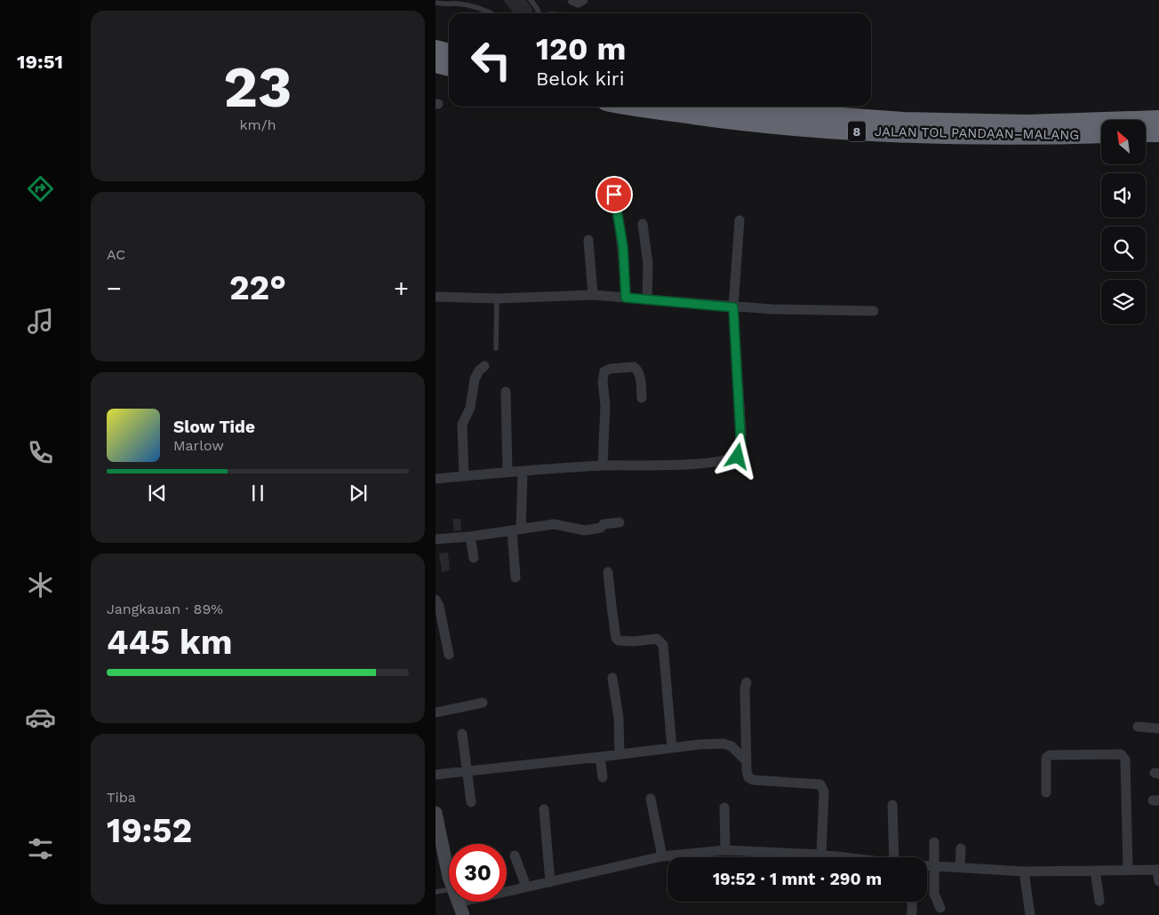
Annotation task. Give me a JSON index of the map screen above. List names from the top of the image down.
{
  "streets": {
    "highway": ["8", "JALAN TOL PANDAAN–MALANG"]
  },
  "north": "top left",
  "page": {
    "tabs": "19:51",
    "tile": [
      ["23", "km/h"],
      "AC",
      ["Jangkauan · 89%", "445 km"],
      ["Tiba", "19:52"]
    ],
    "turn": ["120 m", "Belok kiri"],
    "heat": ["−", "22°", "+"],
    "song": ["Slow Tide", "Marlow"],
    "limit": "30",
    "trip": "19:52 · 1 mnt · 290 m"
  }
}
